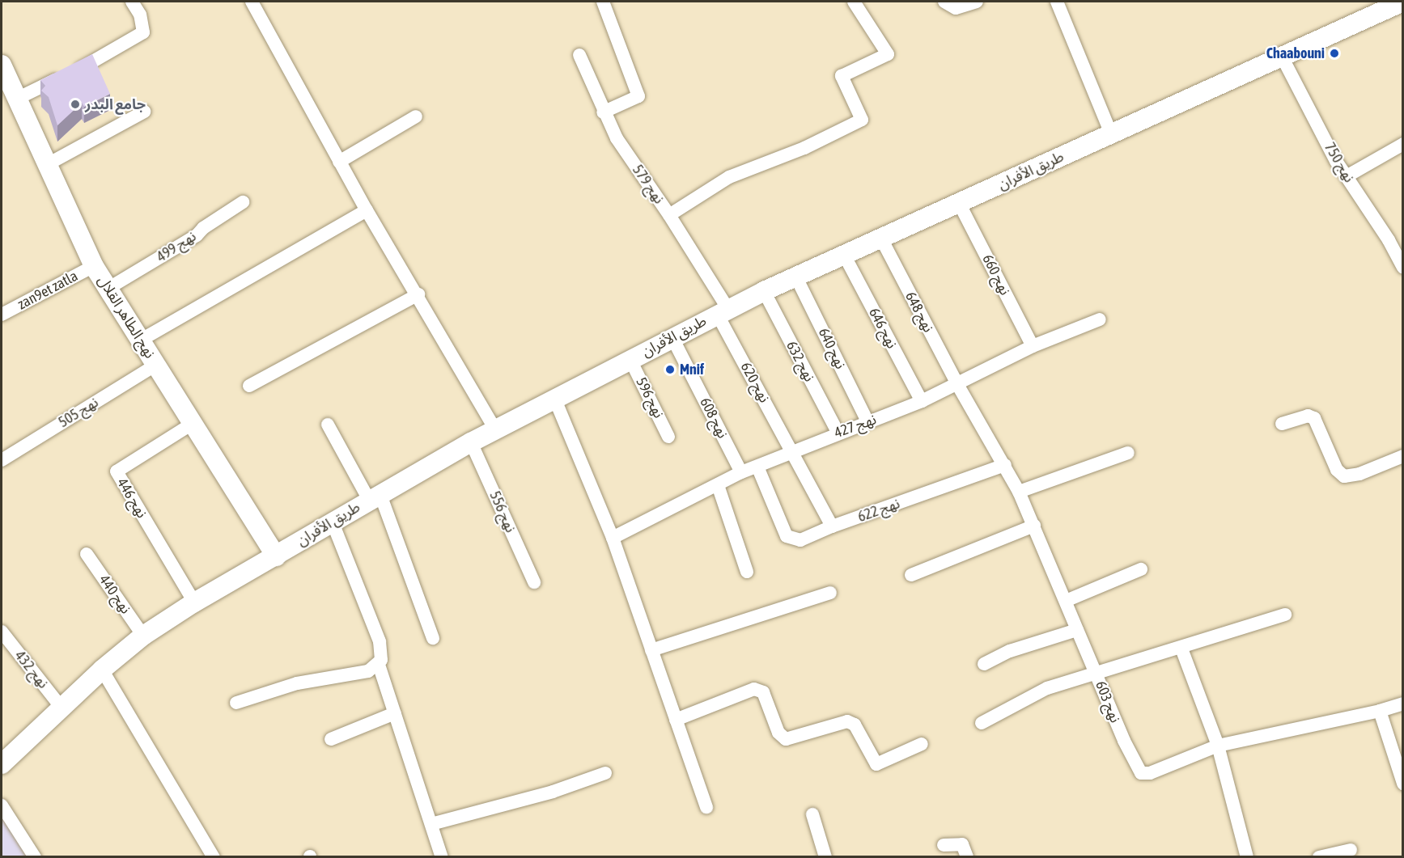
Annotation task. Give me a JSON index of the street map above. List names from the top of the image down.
{
  "streets": {
    "main road": ["طريق الأفران", "نهج الطاهر القلال"],
    "street": [
      "نهج 750",
      "نهج 579",
      "نهج 499",
      "نهج 660",
      "zan9et zatla",
      "نهج 648",
      "نهج 646",
      "نهج 640",
      "نهج 632",
      "نهج 620",
      "نهج 596",
      "نهج 505",
      "نهج 608",
      "نهج 427",
      "نهج 446",
      "نهج 622",
      "نهج 556",
      "نهج 440",
      "نهج 432",
      "نهج 603"
    ]
  },
  "crossings": [
    ["نهج 750", "طريق الأفران"],
    ["طريق الأفران", "نهج 579"],
    ["طريق الأفران", "نهج 660"],
    ["طريق الأفران", "نهج 648"],
    ["طريق الأفران", "نهج الطاهر القلال"],
    ["طريق الأفران", "نهج 646"],
    ["طريق الأفران", "نهج 640"],
    ["طريق الأفران", "نهج 632"],
    ["طريق الأفران", "نهج 620"],
    ["طريق الأفران", "نهج 596"],
    ["طريق الأفران", "نهج 608"],
    ["طريق الأفران", "نهج 446"],
    ["طريق الأفران", "نهج 556"],
    ["طريق الأفران", "نهج 440"],
    ["طريق الأفران", "نهج 432"],
    ["نهج 579", "نهج 620"],
    ["نهج 499", "نهج الطاهر القلال"],
    ["نهج 660", "نهج 427"],
    ["zan9et zatla", "نهج الطاهر القلال"],
    ["نهج 648", "نهج 427"],
    ["نهج 648", "نهج 603"],
    ["نهج الطاهر القلال", "نهج 505"],
    ["نهج الطاهر القلال", "نهج 446"],
    ["نهج 646", "نهج 427"],
    ["نهج 640", "نهج 427"],
    ["نهج 632", "نهج 427"],
    ["نهج 620", "نهج 427"],
    ["نهج 608", "نهج 427"],
    ["نهج 427", "نهج 622"],
    ["نهج 427", "نهج 603"],
    ["نهج 622", "نهج 603"]
  ],
  "places": ["Chaabouni", "جامع البدر", "Mnif"]
}
